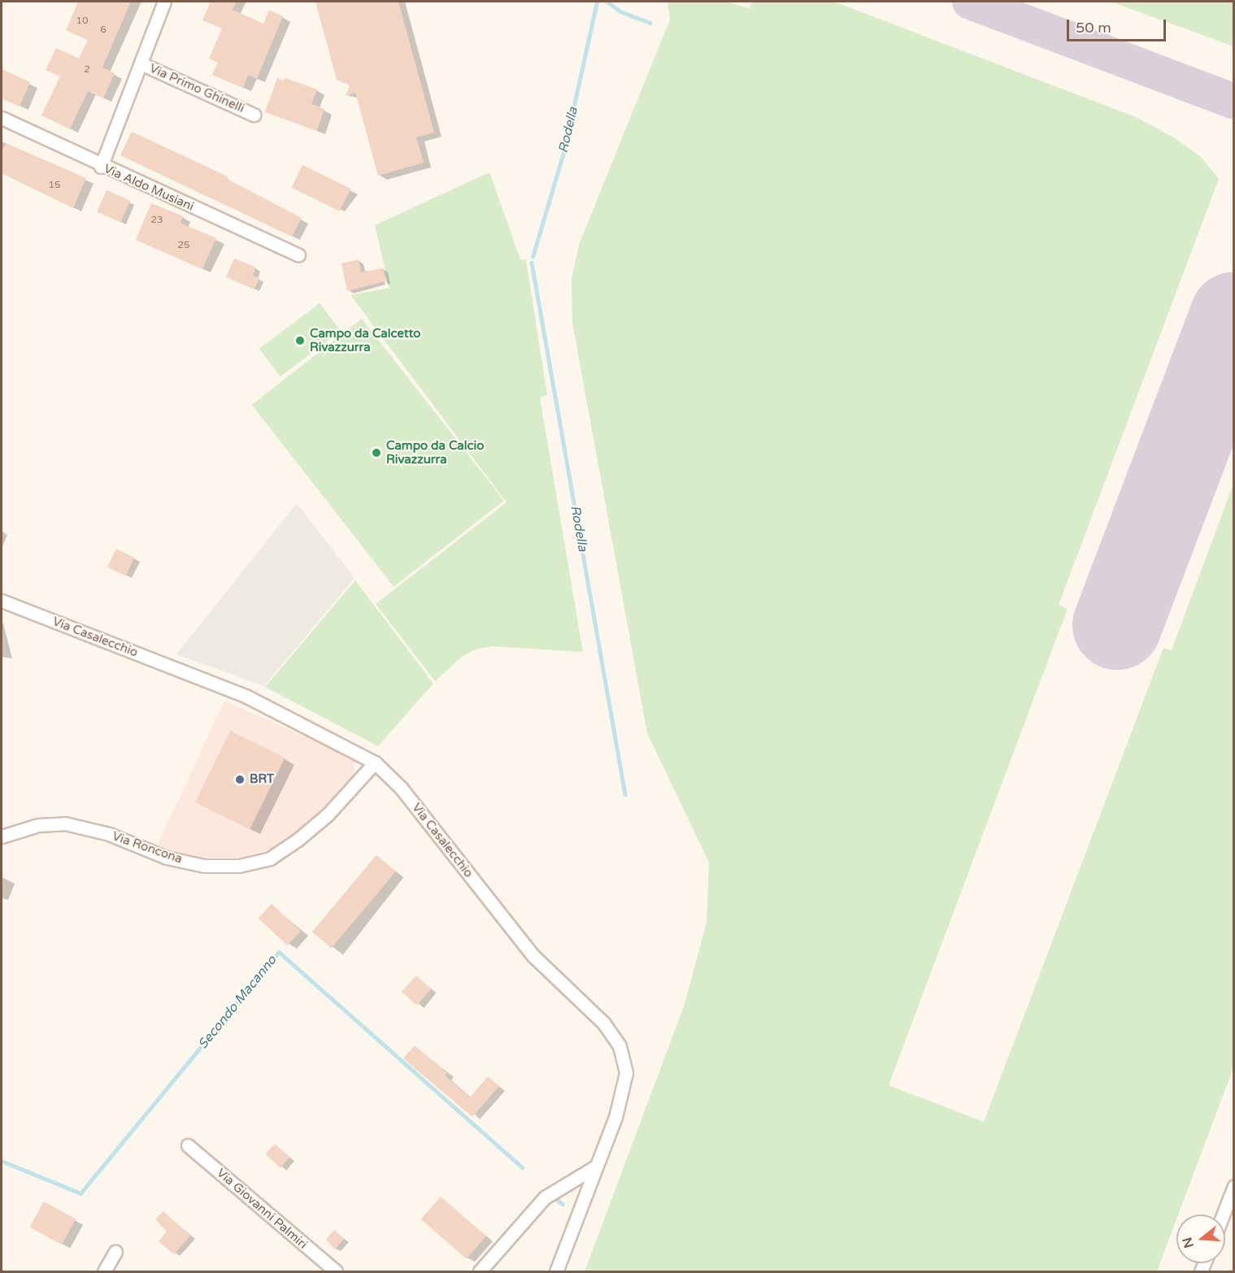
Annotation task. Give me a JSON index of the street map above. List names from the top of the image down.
{
  "streets": {
    "street": [
      "Via Primo Ghinelli",
      "Via Aldo Musiani",
      "Via Casalecchio",
      "Via Roncona",
      "Via Giovanni Palmiri"
    ]
  },
  "crossings": [
    ["Via Primo Ghinelli", "Via Aldo Musiani"],
    ["Via Casalecchio", "Via Roncona"]
  ],
  "water": ["Rodella", "Secondo Macanno"],
  "places": ["Campo da Calcetto Rivazzurra", "Campo da Calcio Rivazzurra", "BRT"],
  "house_numbers": [
    "10",
    "6",
    "2",
    "15",
    "23",
    "25"
  ],
  "scale_bar": "50 m",
  "north": "left"
}
